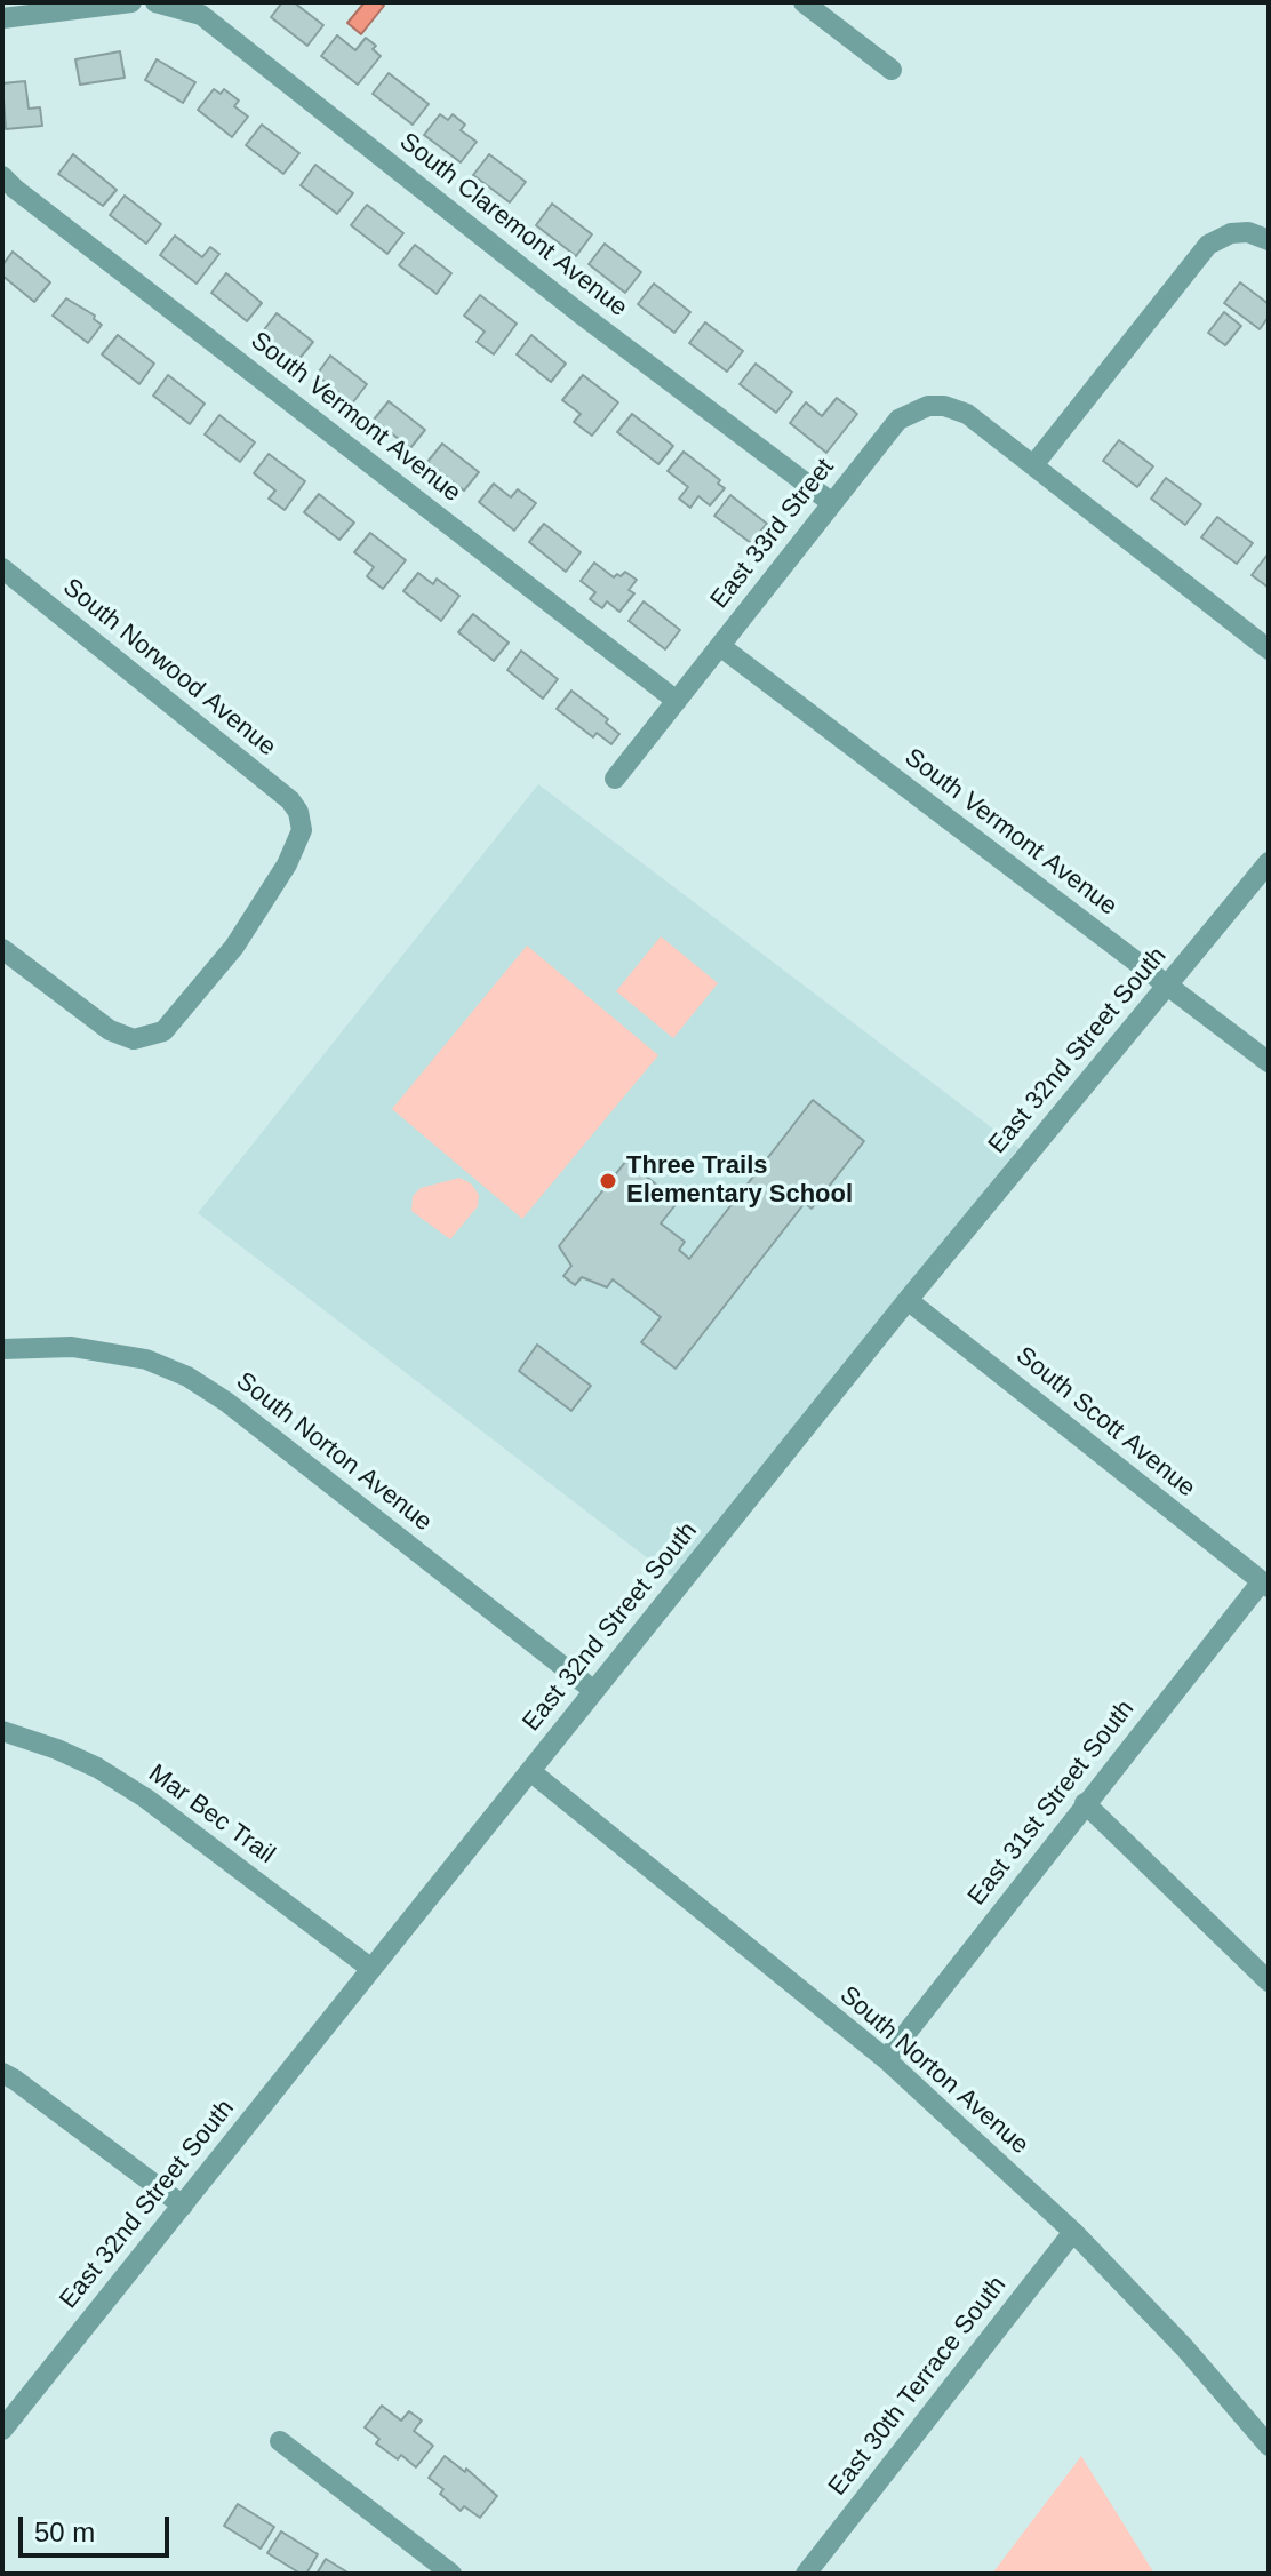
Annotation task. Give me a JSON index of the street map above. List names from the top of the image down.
{
  "streets": {
    "street": [
      "South Claremont Avenue",
      "South Vermont Avenue",
      "East 33rd Street",
      "South Norwood Avenue",
      "East 32nd Street South",
      "South Scott Avenue",
      "South Norton Avenue",
      "East 31st Street South",
      "Mar Bec Trail",
      "East 30th Terrace South"
    ]
  },
  "crossings": [
    ["South Claremont Avenue", "East 33rd Street"],
    ["South Vermont Avenue", "East 33rd Street"],
    ["South Vermont Avenue", "East 32nd Street South"],
    ["East 32nd Street South", "South Scott Avenue"],
    ["East 32nd Street South", "South Norton Avenue"],
    ["East 32nd Street South", "Mar Bec Trail"],
    ["South Scott Avenue", "East 31st Street South"],
    ["South Norton Avenue", "East 31st Street South"],
    ["South Norton Avenue", "East 30th Terrace South"]
  ],
  "places": ["Three Trails Elementary School"],
  "scale_bar": "50 m"
}
